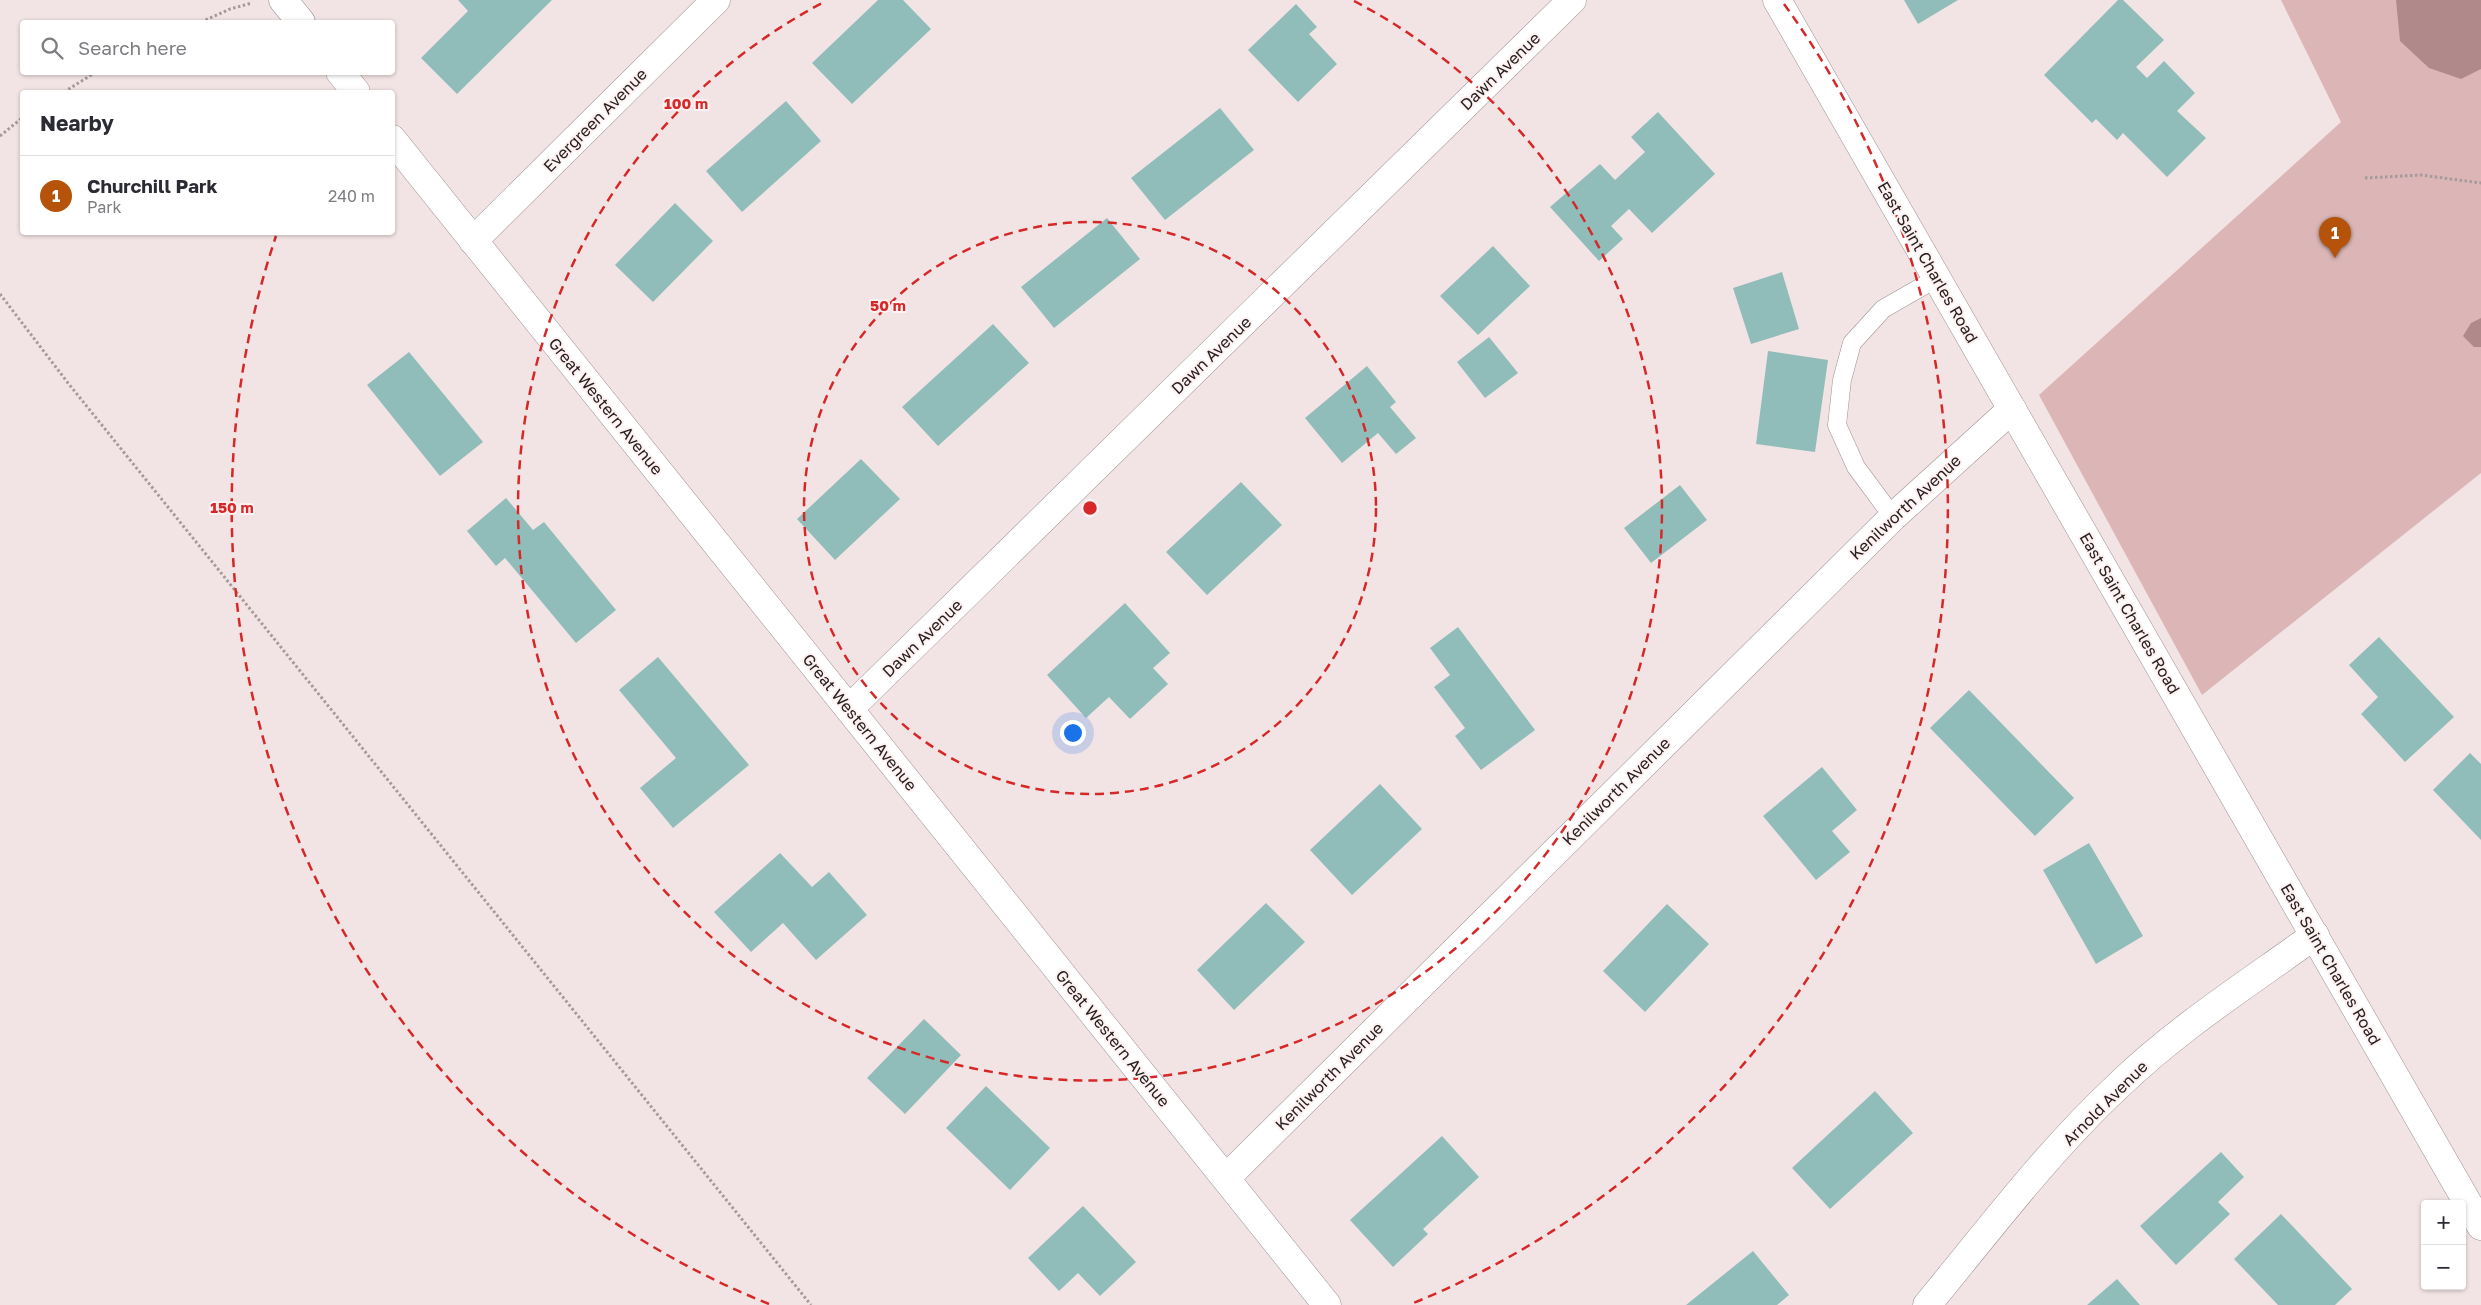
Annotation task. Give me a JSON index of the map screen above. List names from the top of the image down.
{
  "streets": {
    "street": [
      "Dawn Avenue",
      "Evergreen Avenue",
      "East Saint Charles Road",
      "Great Western Avenue",
      "Kenilworth Avenue",
      "Arnold Avenue"
    ]
  },
  "crossings": [
    ["Dawn Avenue", "Great Western Avenue"],
    ["Evergreen Avenue", "Great Western Avenue"],
    ["East Saint Charles Road", "Kenilworth Avenue"],
    ["East Saint Charles Road", "Arnold Avenue"],
    ["Great Western Avenue", "Kenilworth Avenue"]
  ],
  "page": {
    "search": "Search here",
    "heading": "Nearby",
    "list": [
      {
        "mark": "1",
        "name": "Churchill Park",
        "note": "Park",
        "value": "240 m"
      }
    ],
    "pins": "1",
    "map_buttons": ["+", "−"]
  },
  "rings": ["100 m", "50 m", "150 m"]
}
